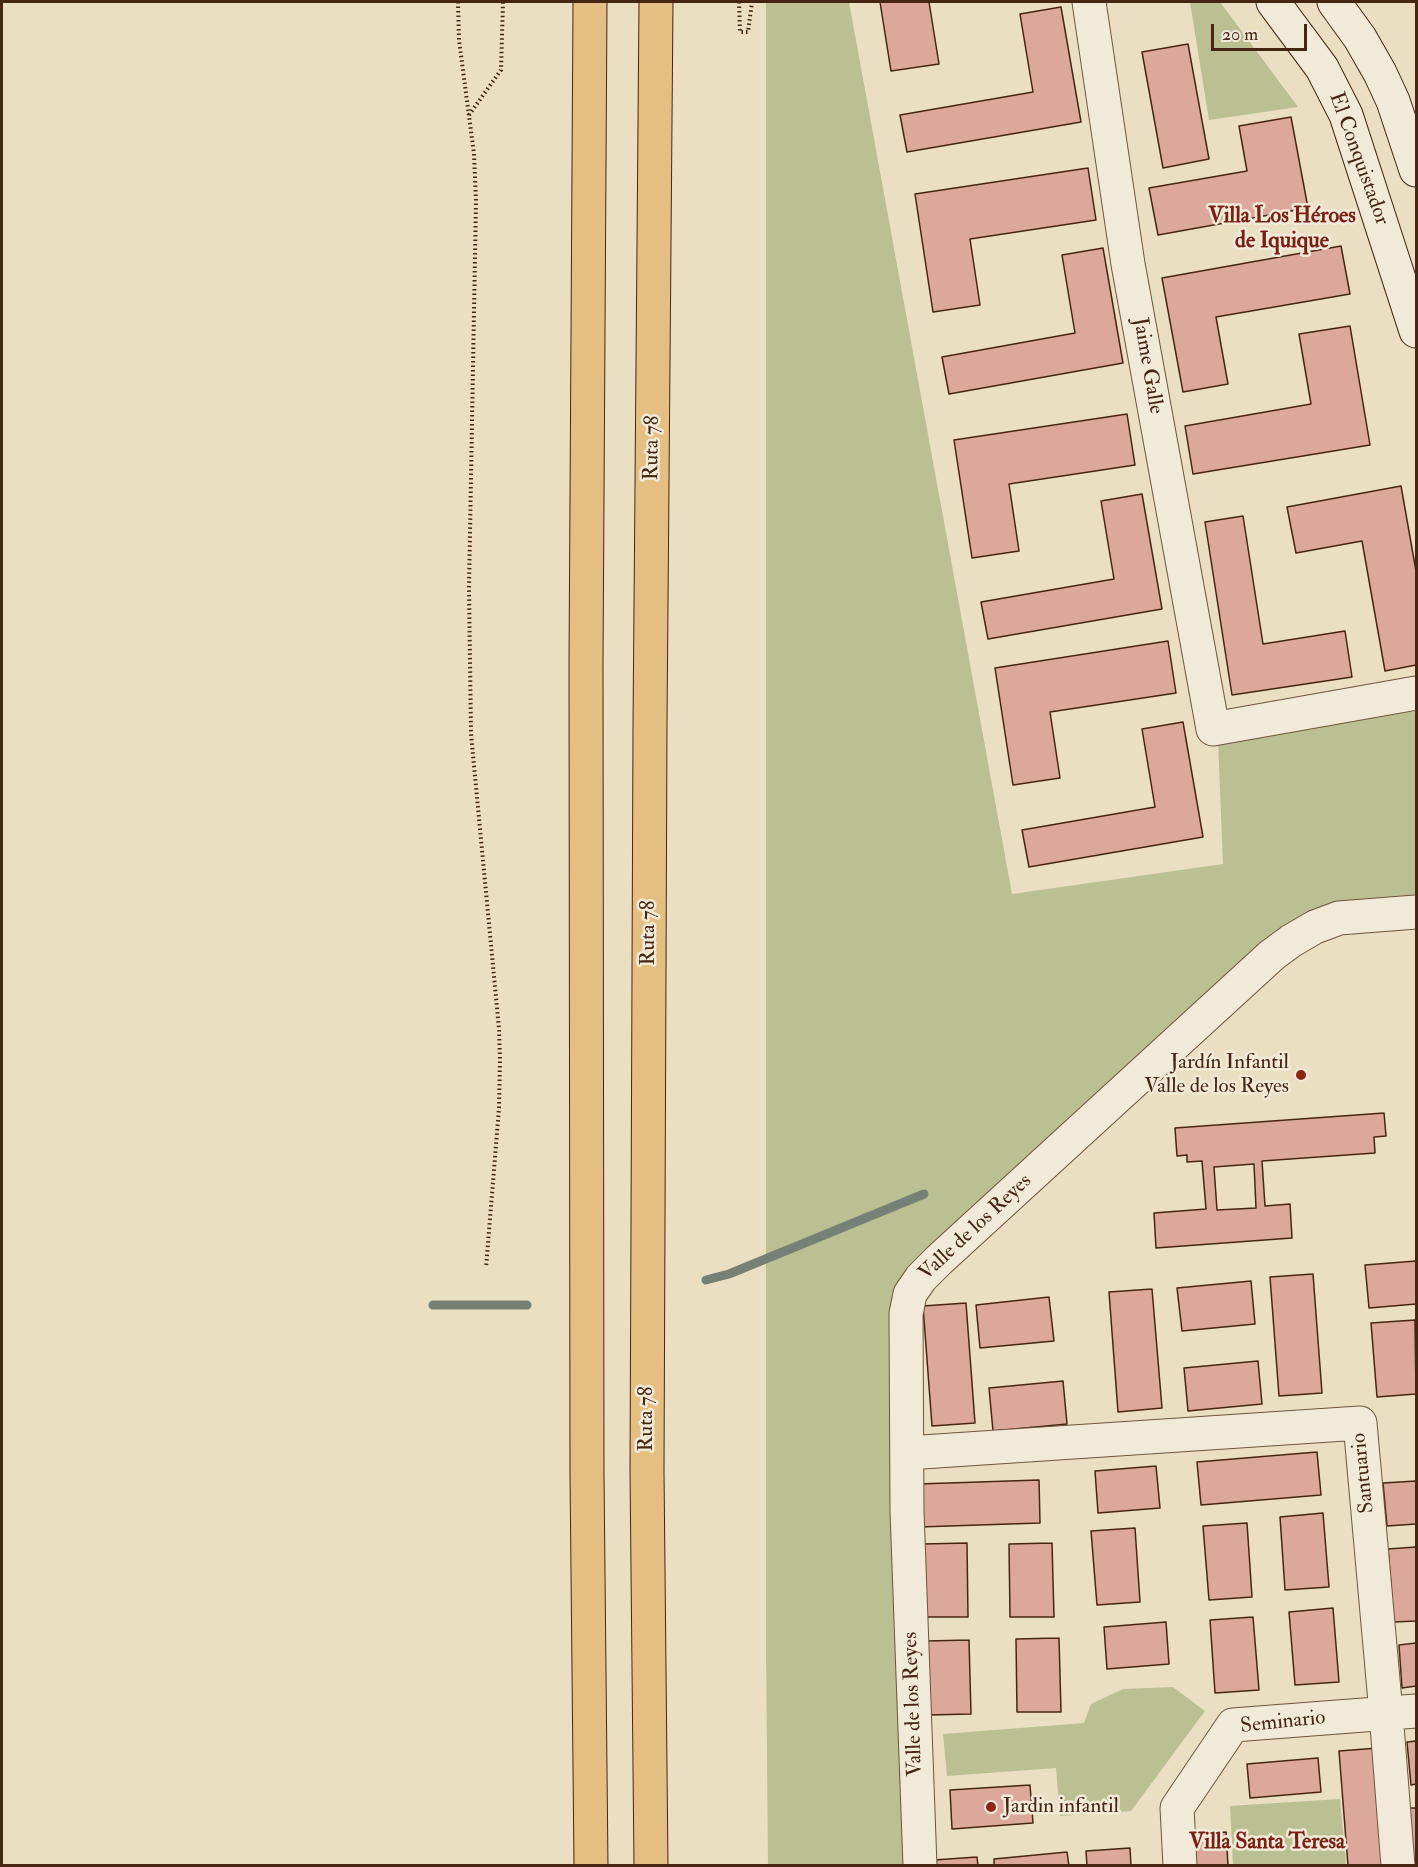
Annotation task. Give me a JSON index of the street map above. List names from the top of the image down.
{
  "streets": {
    "highway": ["Ruta 78"],
    "street": [
      "El Conquistador",
      "Jaime Galle",
      "Valle de los Reyes",
      "Santuario",
      "Seminario"
    ]
  },
  "crossings": [
    ["Valle de los Reyes", "Santuario"],
    ["Santuario", "Seminario"]
  ],
  "districts": ["Villa Los Héroes de Iquique", "Villa Santa Teresa"],
  "places": ["Jardín Infantil Valle de los Reyes", "Jardin infantil"],
  "scale_bar": "20 m"
}
